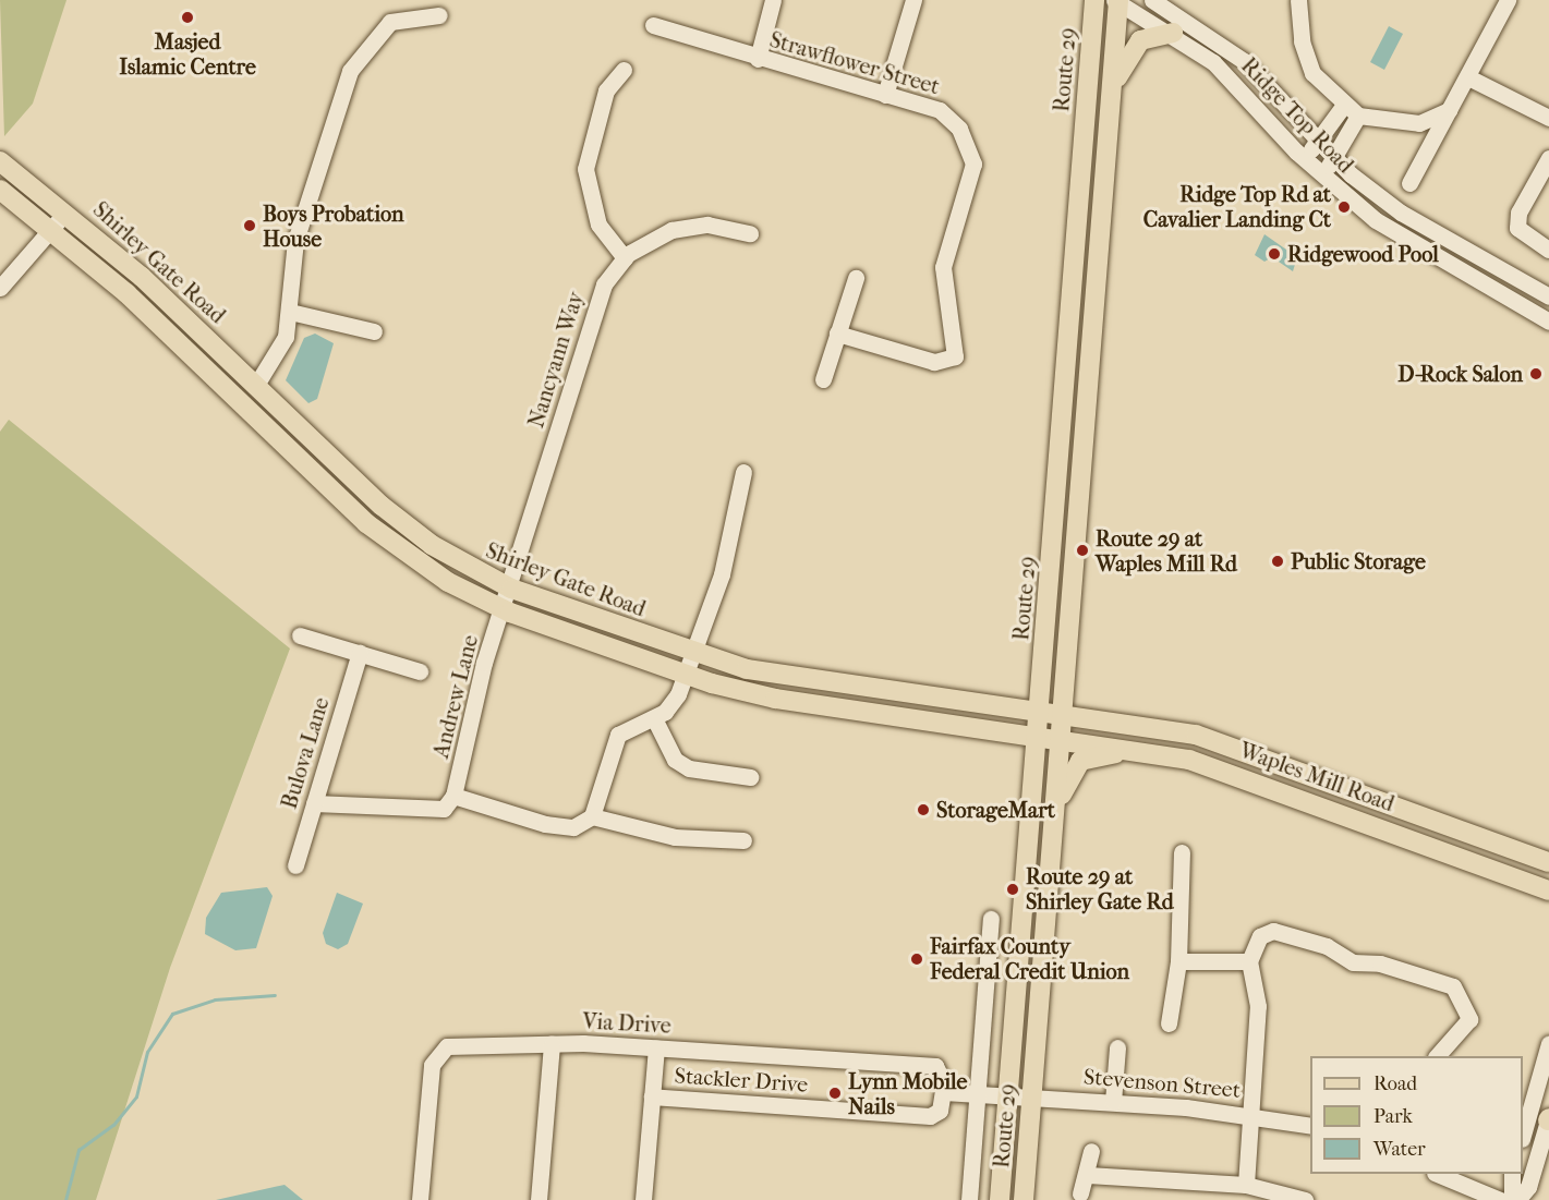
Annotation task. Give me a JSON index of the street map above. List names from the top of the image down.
{
  "streets": {
    "main road": ["Route 29", "Shirley Gate Road", "Waples Mill Road"],
    "street": [
      "Strawflower Street",
      "Ridge Top Road",
      "Nancyann Way",
      "Andrew Lane",
      "Bulova Lane",
      "Via Drive",
      "Stackler Drive",
      "Stevenson Street"
    ]
  },
  "crossings": [
    ["Route 29", "Ridge Top Road"],
    ["Route 29", "Shirley Gate Road"],
    ["Route 29", "Waples Mill Road"],
    ["Route 29", "Stevenson Street"],
    ["Shirley Gate Road", "Nancyann Way"],
    ["Shirley Gate Road", "Andrew Lane"],
    ["Shirley Gate Road", "Waples Mill Road"],
    ["Nancyann Way", "Andrew Lane"],
    ["Via Drive", "Stackler Drive"]
  ],
  "places": [
    "Masjed Islamic Centre",
    "Ridge Top Rd at Cavalier Landing Ct",
    "Boys Probation House",
    "Ridgewood Pool",
    "D-Rock Salon",
    "Route 29 at Waples Mill Rd",
    "Public Storage",
    "StorageMart",
    "Route 29 at Shirley Gate Rd",
    "Fairfax County Federal Credit Union",
    "Lynn Mobile Nails"
  ],
  "legend": ["Road", "Park", "Water"]
}
